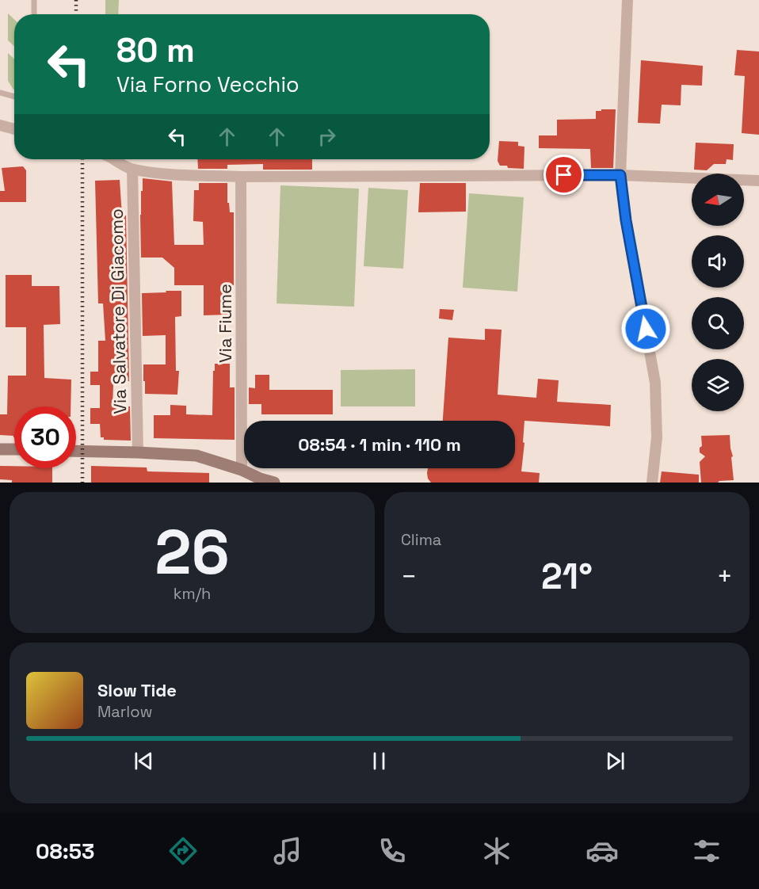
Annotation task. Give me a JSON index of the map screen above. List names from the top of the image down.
{
  "streets": {
    "street": ["Via Salvatore Di Giacomo", "Via Fiume"]
  },
  "north": "left",
  "page": {
    "turn": ["80 m", "Via Forno Vecchio"],
    "limit": "30",
    "trip": "08:54 · 1 min · 110 m",
    "tile": [
      ["26", "km/h"],
      "Clima"
    ],
    "heat": ["−", "21°", "+"],
    "song": ["Slow Tide", "Marlow"],
    "tabs": "08:53"
  }
}
